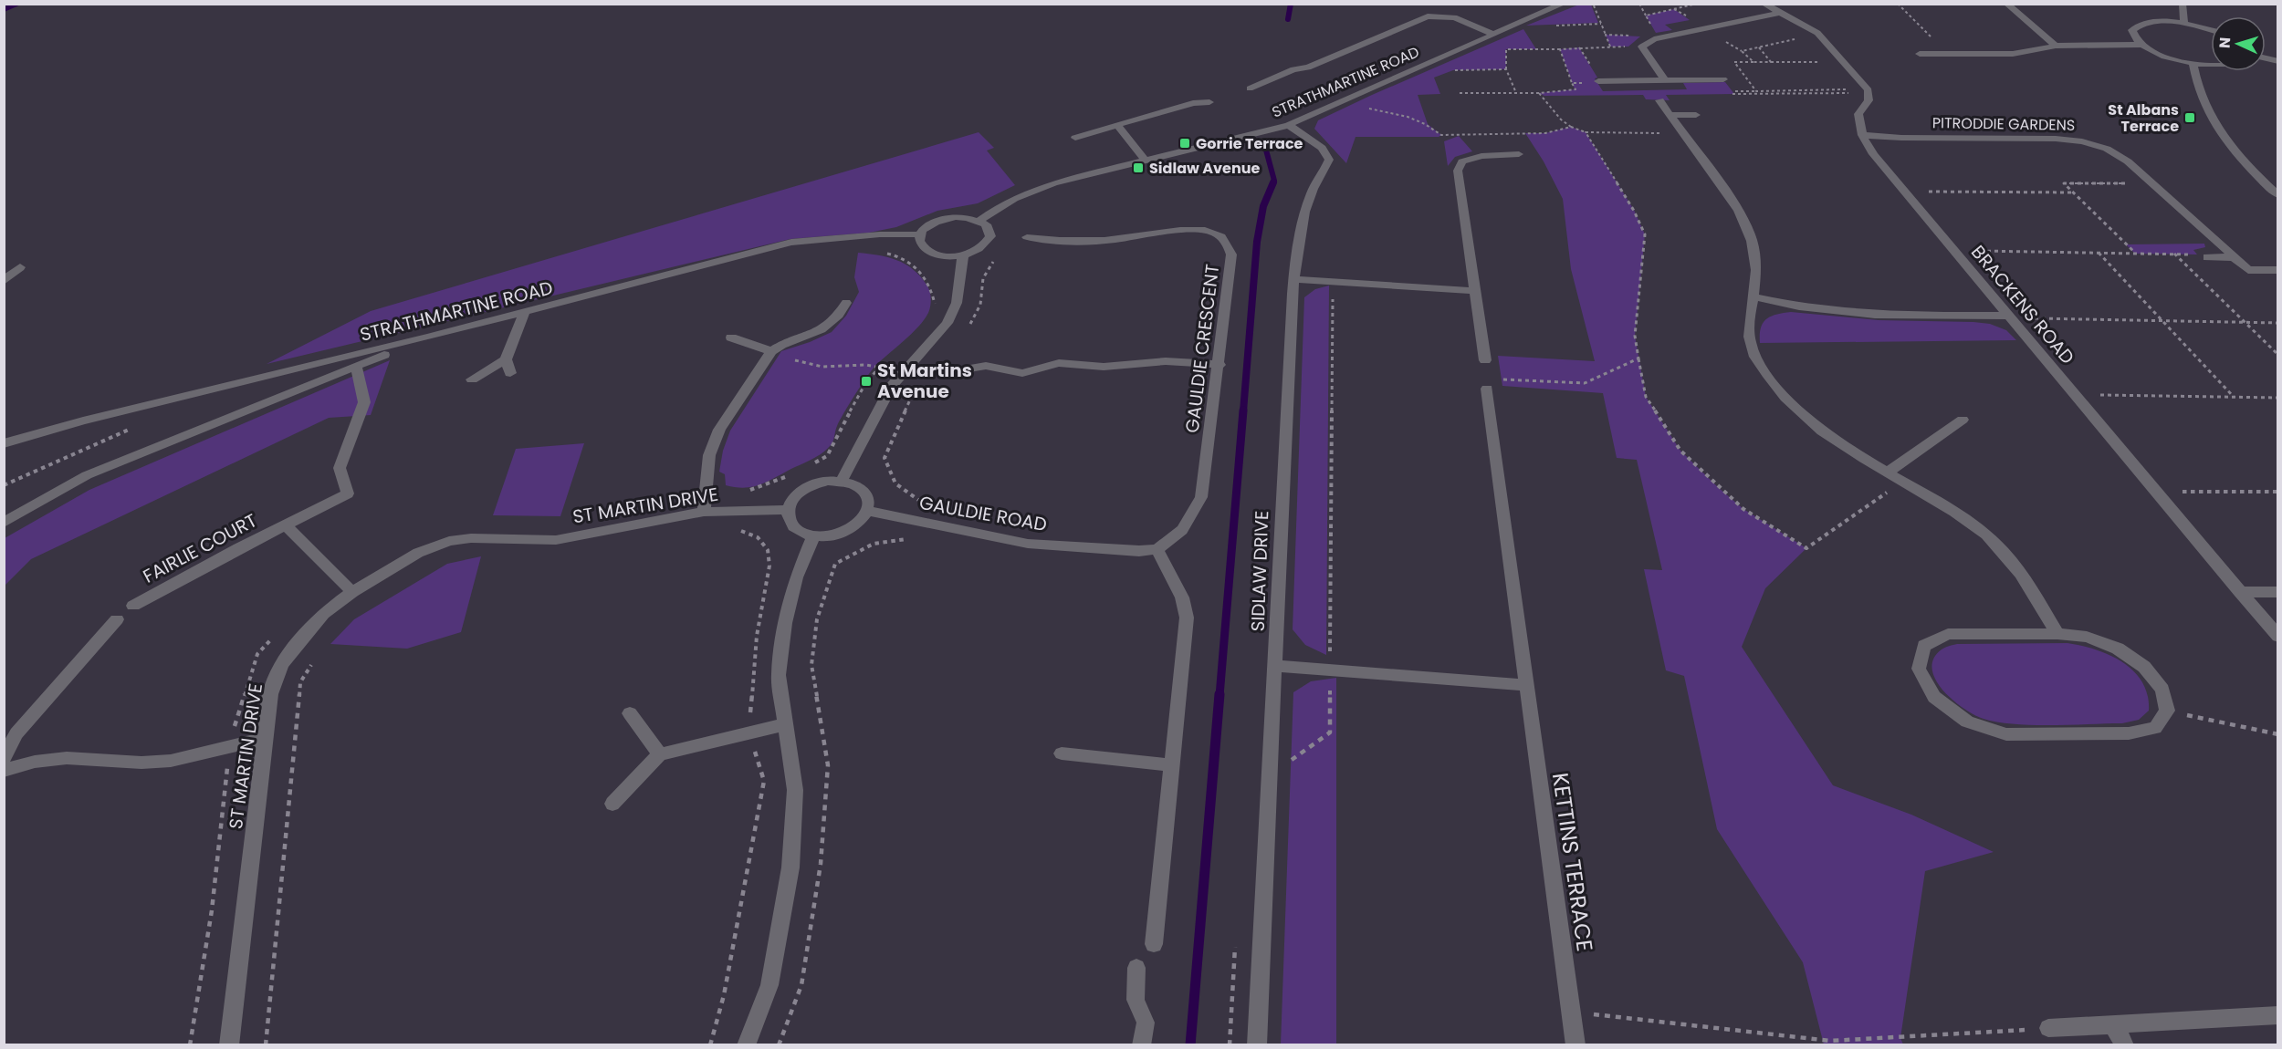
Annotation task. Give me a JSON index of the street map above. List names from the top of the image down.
{
  "streets": {
    "street": [
      "STRATHMARTINE ROAD",
      "PITRODDIE GARDENS",
      "BRACKENS ROAD",
      "GAULDIE CRESCENT",
      "ST MARTIN DRIVE",
      "GAULDIE ROAD",
      "FAIRLIE COURT",
      "SIDLAW DRIVE",
      "KETTINS TERRACE"
    ]
  },
  "crossings": [
    ["STRATHMARTINE ROAD", "SIDLAW DRIVE"],
    ["PITRODDIE GARDENS", "BRACKENS ROAD"],
    ["GAULDIE CRESCENT", "GAULDIE ROAD"],
    ["ST MARTIN DRIVE", "GAULDIE ROAD"],
    ["ST MARTIN DRIVE", "FAIRLIE COURT"]
  ],
  "places": {
    "transit": [
      "St Albans Terrace",
      "Gorrie Terrace",
      "Sidlaw Avenue",
      "St Martins Avenue"
    ]
  },
  "north": "left"
}
